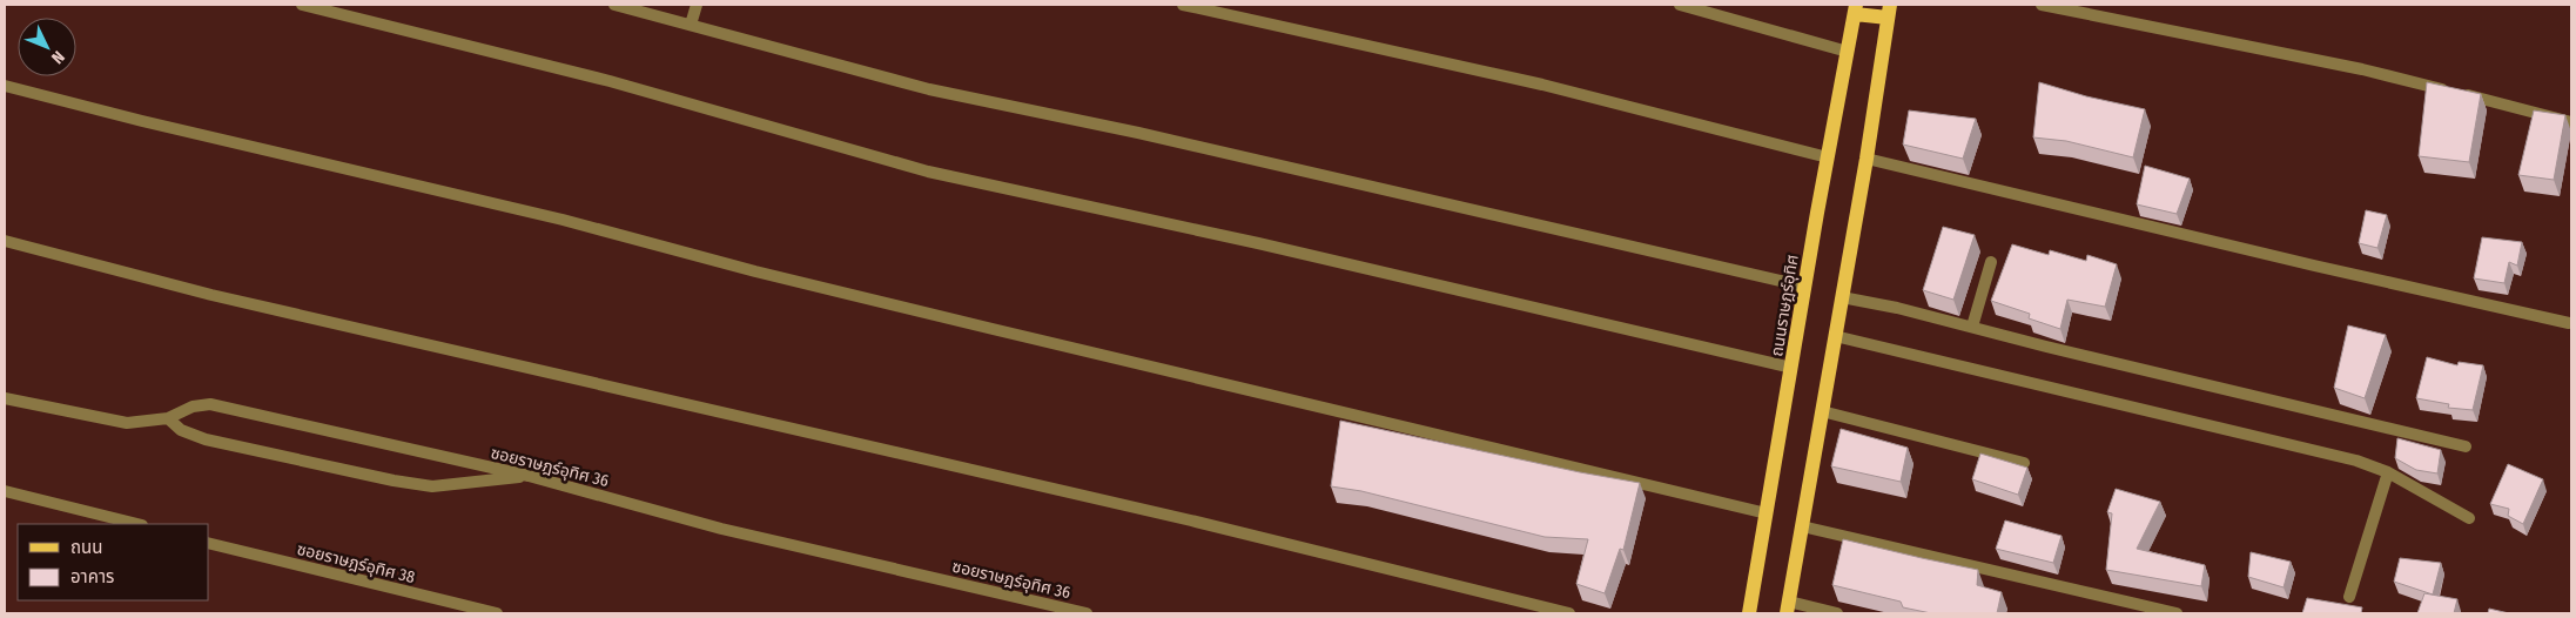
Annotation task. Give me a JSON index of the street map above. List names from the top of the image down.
{
  "streets": {
    "main road": ["ถนนราษฎร์อุทิศ"],
    "street": ["ซอยราษฎร์อุทิศ 36", "ซอยราษฎร์อุทิศ 38"]
  },
  "legend": ["ถนน", "อาคาร"],
  "north": "bottom right"
}
